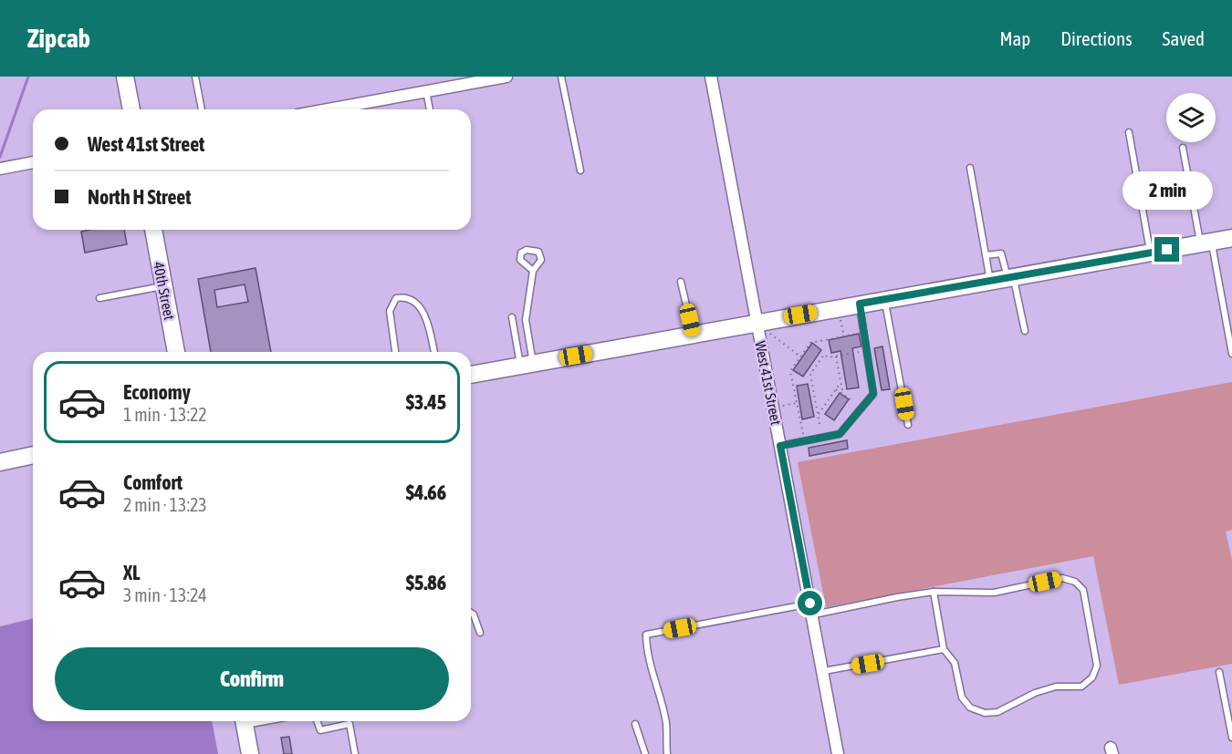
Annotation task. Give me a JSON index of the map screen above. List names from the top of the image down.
{
  "streets": {
    "street": ["40th Street", "West 41st Street"]
  },
  "page": {
    "header": "Zipcab",
    "nav": ["Map", "Directions", "Saved"],
    "banner": ["West 41st Street", "North H Street"],
    "bubble": "2 min",
    "list": [
      {
        "name": "Economy",
        "note": "1 min · 13:22",
        "value": "$3.45"
      },
      {
        "name": "Comfort",
        "note": "2 min · 13:23",
        "value": "$4.66"
      },
      {
        "name": "XL",
        "note": "3 min · 13:24",
        "value": "$5.86"
      }
    ],
    "buttons": "Confirm"
  }
}
